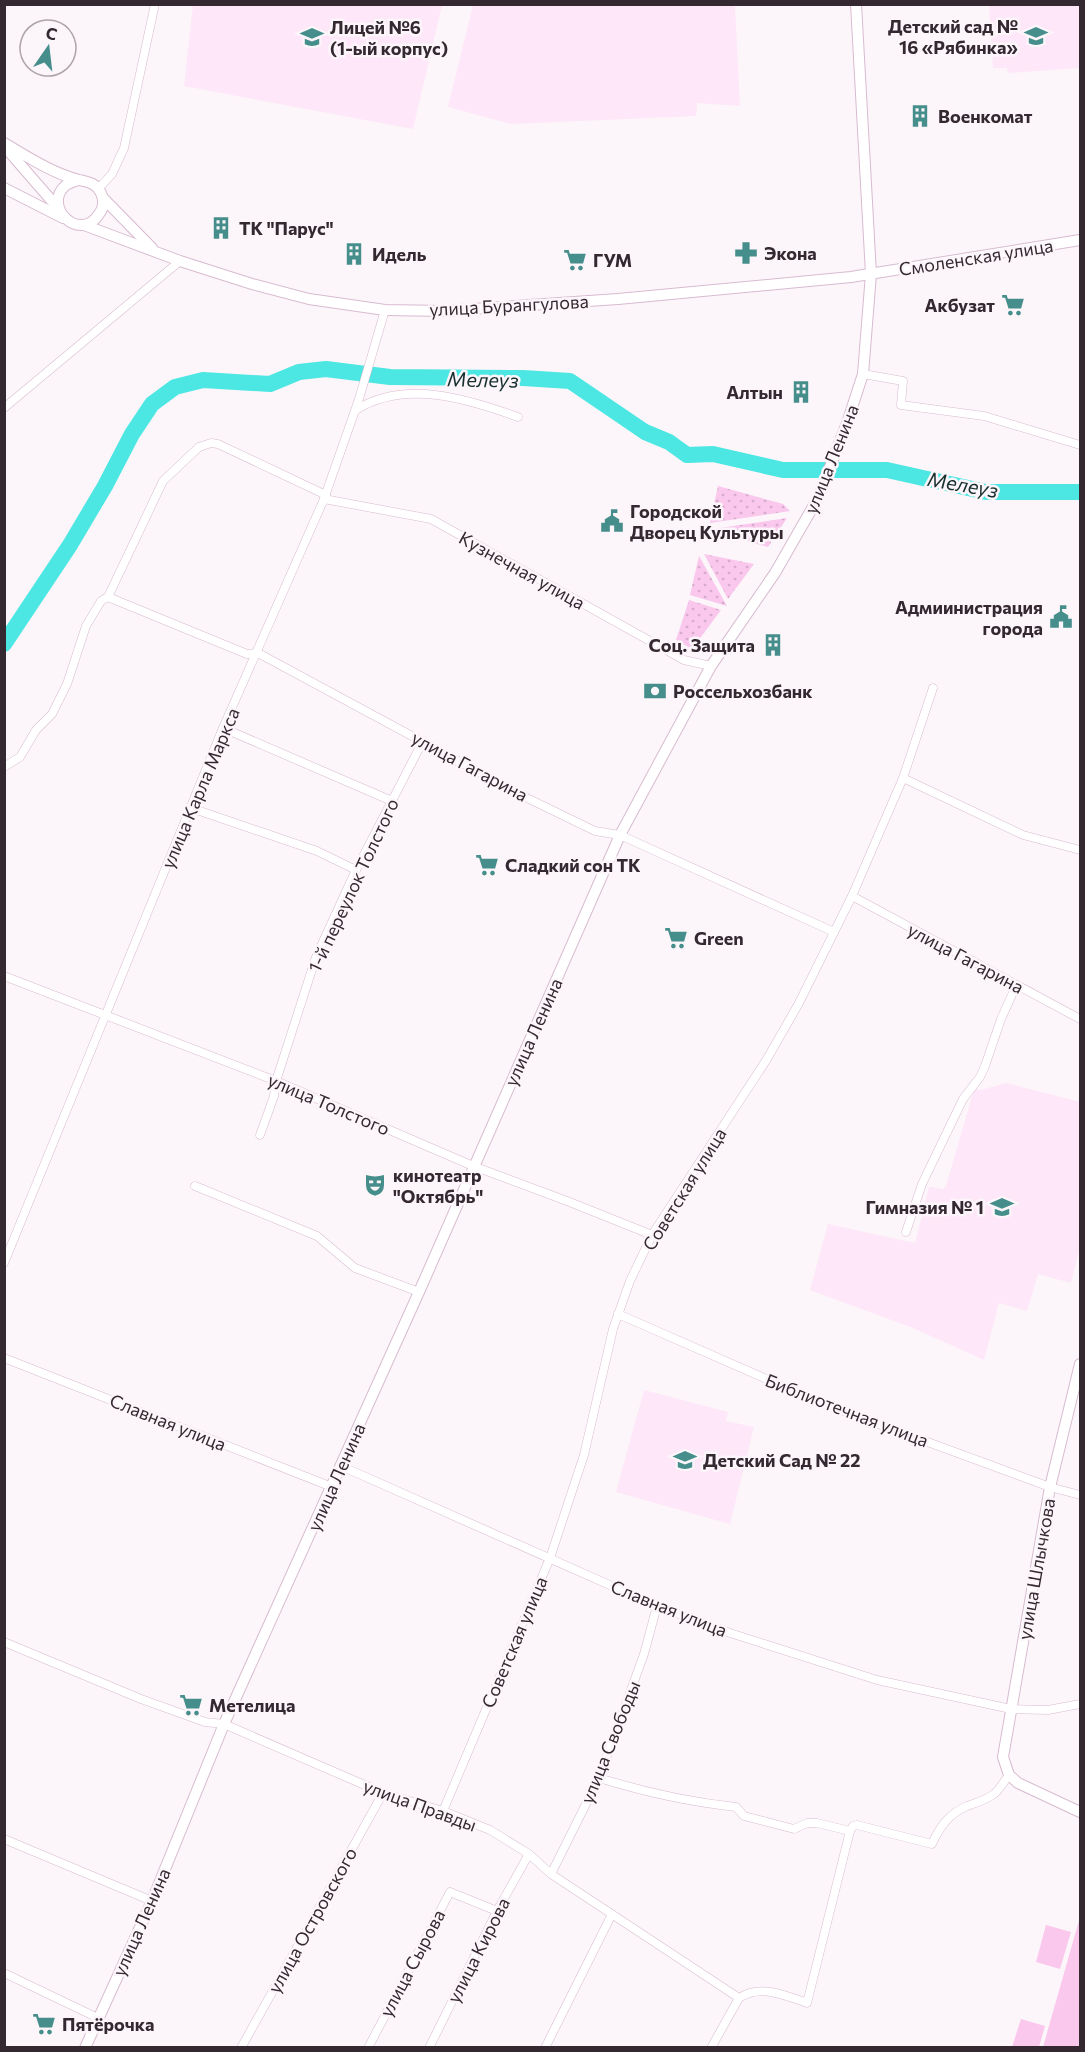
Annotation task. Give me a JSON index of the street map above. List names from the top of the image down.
{
  "streets": {
    "main road": [
      "Смоленская улица",
      "улица Бурангулова",
      "улица Ленина",
      "улица Шлычкова"
    ],
    "street": [
      "Кузнечная улица",
      "улица Гагарина",
      "улица Карла Маркса",
      "1-й переулок Толстого",
      "улица Толстого",
      "Советская улица",
      "Библиотечная улица",
      "Славная улица",
      "улица Свободы",
      "улица Правды",
      "улица Островского",
      "улица Кирова",
      "улица Сырова"
    ]
  },
  "crossings": [
    ["Смоленская улица", "улица Бурангулова"],
    ["Смоленская улица", "улица Ленина"],
    ["улица Бурангулова", "улица Ленина"],
    ["улица Бурангулова", "улица Карла Маркса"],
    ["улица Ленина", "Кузнечная улица"],
    ["улица Ленина", "улица Гагарина"],
    ["улица Ленина", "улица Толстого"],
    ["улица Ленина", "Славная улица"],
    ["улица Ленина", "улица Правды"],
    ["Кузнечная улица", "улица Гагарина"],
    ["Кузнечная улица", "улица Карла Маркса"],
    ["улица Гагарина", "улица Карла Маркса"],
    ["улица Гагарина", "1-й переулок Толстого"],
    ["улица Гагарина", "Советская улица"],
    ["улица Карла Маркса", "улица Толстого"],
    ["1-й переулок Толстого", "улица Толстого"],
    ["улица Толстого", "Советская улица"],
    ["Советская улица", "Библиотечная улица"],
    ["Советская улица", "Славная улица"],
    ["Советская улица", "улица Правды"],
    ["Библиотечная улица", "улица Шлычкова"],
    ["Славная улица", "улица Шлычкова"],
    ["Славная улица", "улица Свободы"],
    ["улица Свободы", "улица Правды"],
    ["улица Правды", "улица Островского"],
    ["улица Правды", "улица Кирова"],
    ["улица Кирова", "улица Сырова"]
  ],
  "water": ["Мелеуз"],
  "places": {
    "school or university": [
      "Детский сад № 16 «Рябинка»",
      "Лицей №6 (1-ый корпус)",
      "Гимназия № 1",
      "Детский Сад № 22"
    ],
    "building": [
      "Военкомат",
      "ТК \"Парус\"",
      "Идель",
      "Алтын",
      "Соц. Защита"
    ],
    "pharmacy": ["Экона"],
    "supermarket": [
      "ГУМ",
      "Акбузат",
      "Сладкий сон ТК",
      "Green",
      "Метелица",
      "Пятёрочка"
    ],
    "public building": ["Городской Дворец Культуры", "Адмиинистрация города"],
    "bank": ["Россельхозбанк"],
    "theatre": ["кинотеатр \"Октябрь\""]
  },
  "north": "top"
}
